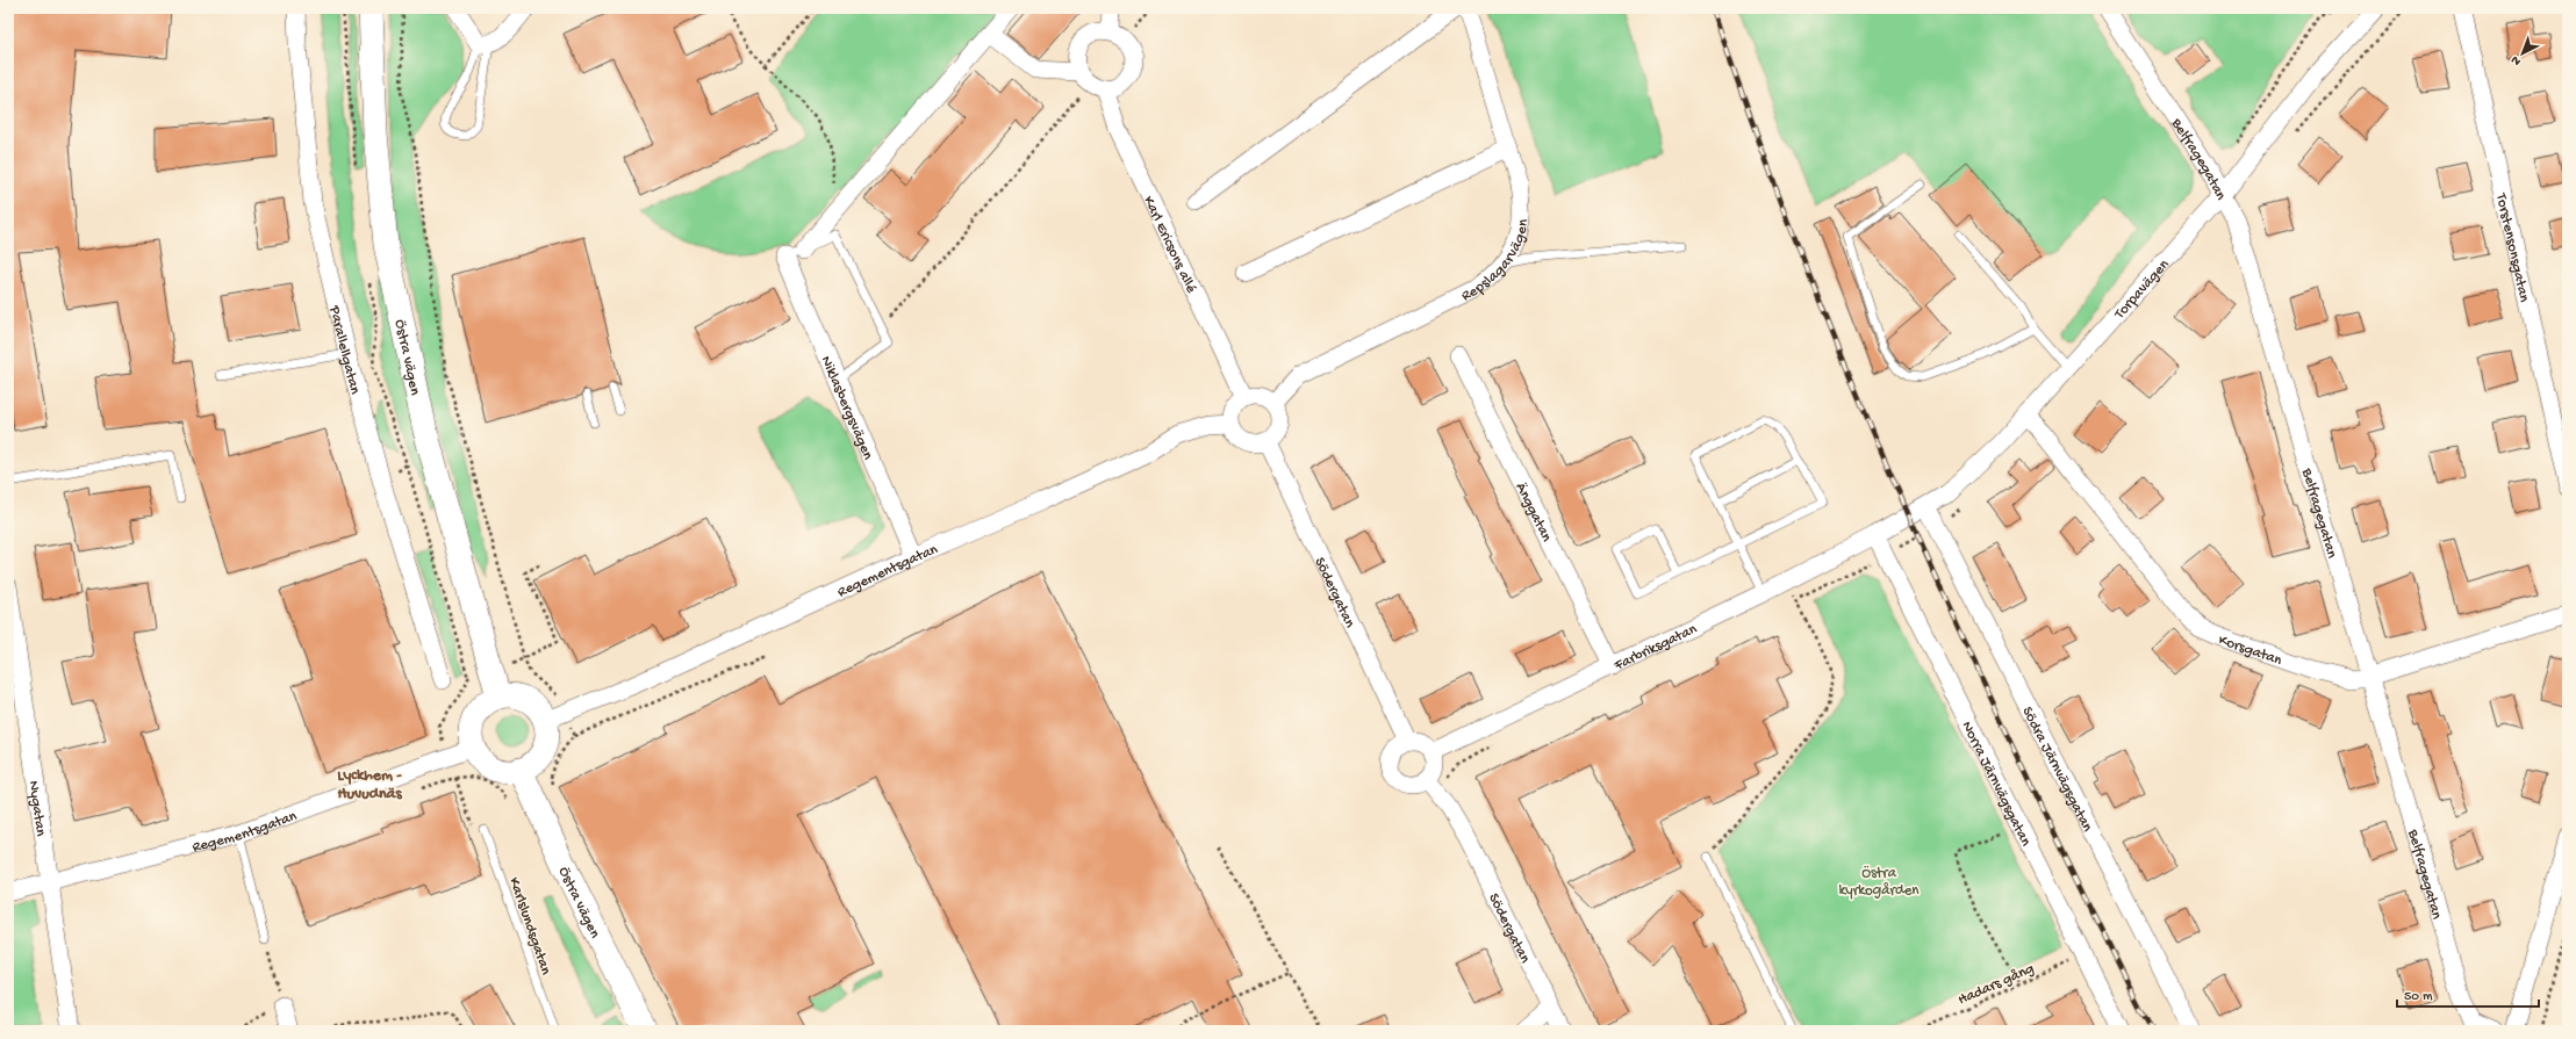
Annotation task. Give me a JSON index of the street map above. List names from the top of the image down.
{
  "streets": {
    "street": [
      "Belfragegatan",
      "Karl Ericsons allé",
      "Torstensonsgatan",
      "Repslagarvägen",
      "Torpavägen",
      "Parallellgatan",
      "Östra vägen",
      "Niklasbergsvägen",
      "Änggatan",
      "Regementsgatan",
      "Södergatan",
      "Farbriksgatan",
      "Korsgatan",
      "Södra Järnvägsgatan",
      "Norra Järnvägsgatan",
      "Nygatan"
    ],
    "lane": ["Karlslundsgatan"],
    "path": ["Hadars gång"]
  },
  "crossings": [
    ["Belfragegatan", "Torpavägen"],
    ["Belfragegatan", "Korsgatan"],
    ["Karl Ericsons allé", "Repslagarvägen"],
    ["Karl Ericsons allé", "Regementsgatan"],
    ["Karl Ericsons allé", "Södergatan"],
    ["Repslagarvägen", "Regementsgatan"],
    ["Repslagarvägen", "Södergatan"],
    ["Torpavägen", "Farbriksgatan"],
    ["Torpavägen", "Korsgatan"],
    ["Torpavägen", "Södra Järnvägsgatan"],
    ["Torpavägen", "Norra Järnvägsgatan"],
    ["Östra vägen", "Regementsgatan"],
    ["Niklasbergsvägen", "Regementsgatan"],
    ["Änggatan", "Farbriksgatan"],
    ["Regementsgatan", "Södergatan"],
    ["Regementsgatan", "Nygatan"],
    ["Södergatan", "Farbriksgatan"],
    ["Farbriksgatan", "Norra Järnvägsgatan"],
    ["Norra Järnvägsgatan", "Hadars gång"]
  ],
  "districts": ["Lyckhem - Huvudnäs"],
  "parks": ["Östra kyrkogården"],
  "scale_bar": "50 m",
  "north": "bottom left"
}
